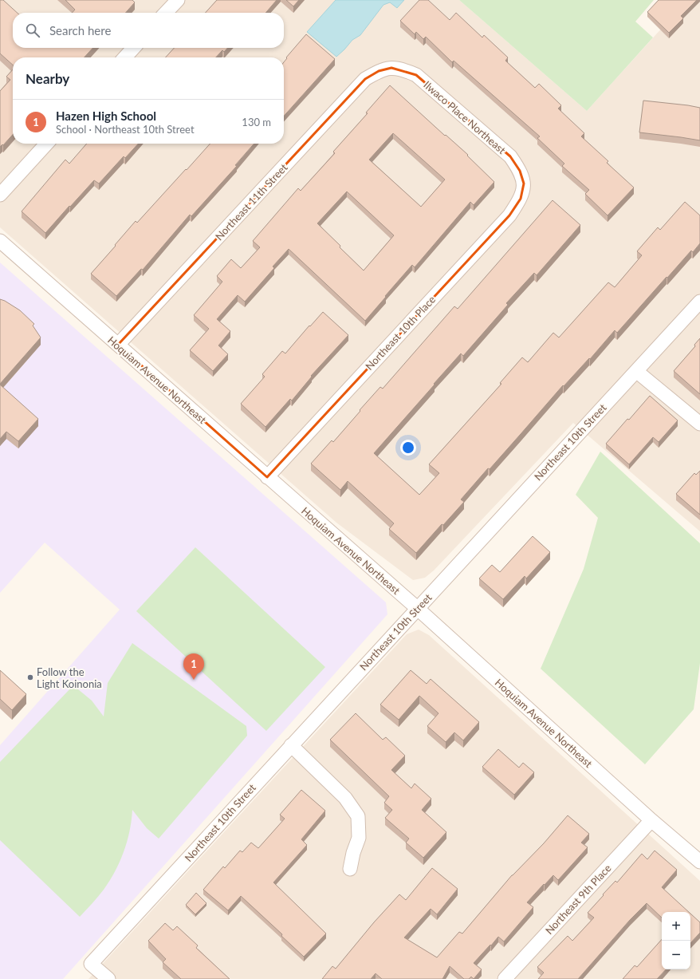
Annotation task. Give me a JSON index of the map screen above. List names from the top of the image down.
{
  "streets": {
    "street": [
      "Ilwaco Place Northeast",
      "Northeast 11th Street",
      "Northeast 10th Place",
      "Hoquiam Avenue Northeast",
      "Northeast 10th Street",
      "Northeast 9th Place"
    ]
  },
  "crossings": [
    ["Ilwaco Place Northeast", "Northeast 11th Street"],
    ["Ilwaco Place Northeast", "Northeast 10th Place"],
    ["Northeast 11th Street", "Hoquiam Avenue Northeast"],
    ["Northeast 10th Place", "Hoquiam Avenue Northeast"],
    ["Hoquiam Avenue Northeast", "Northeast 10th Street"],
    ["Hoquiam Avenue Northeast", "Northeast 9th Place"]
  ],
  "places": ["Follow the Light Koinonia"],
  "page": {
    "search": "Search here",
    "heading": "Nearby",
    "list": [
      {
        "mark": "1",
        "name": "Hazen High School",
        "note": "School · Northeast 10th Street",
        "value": "130 m"
      }
    ],
    "pins": "1",
    "map_buttons": ["+", "−"]
  }
}
